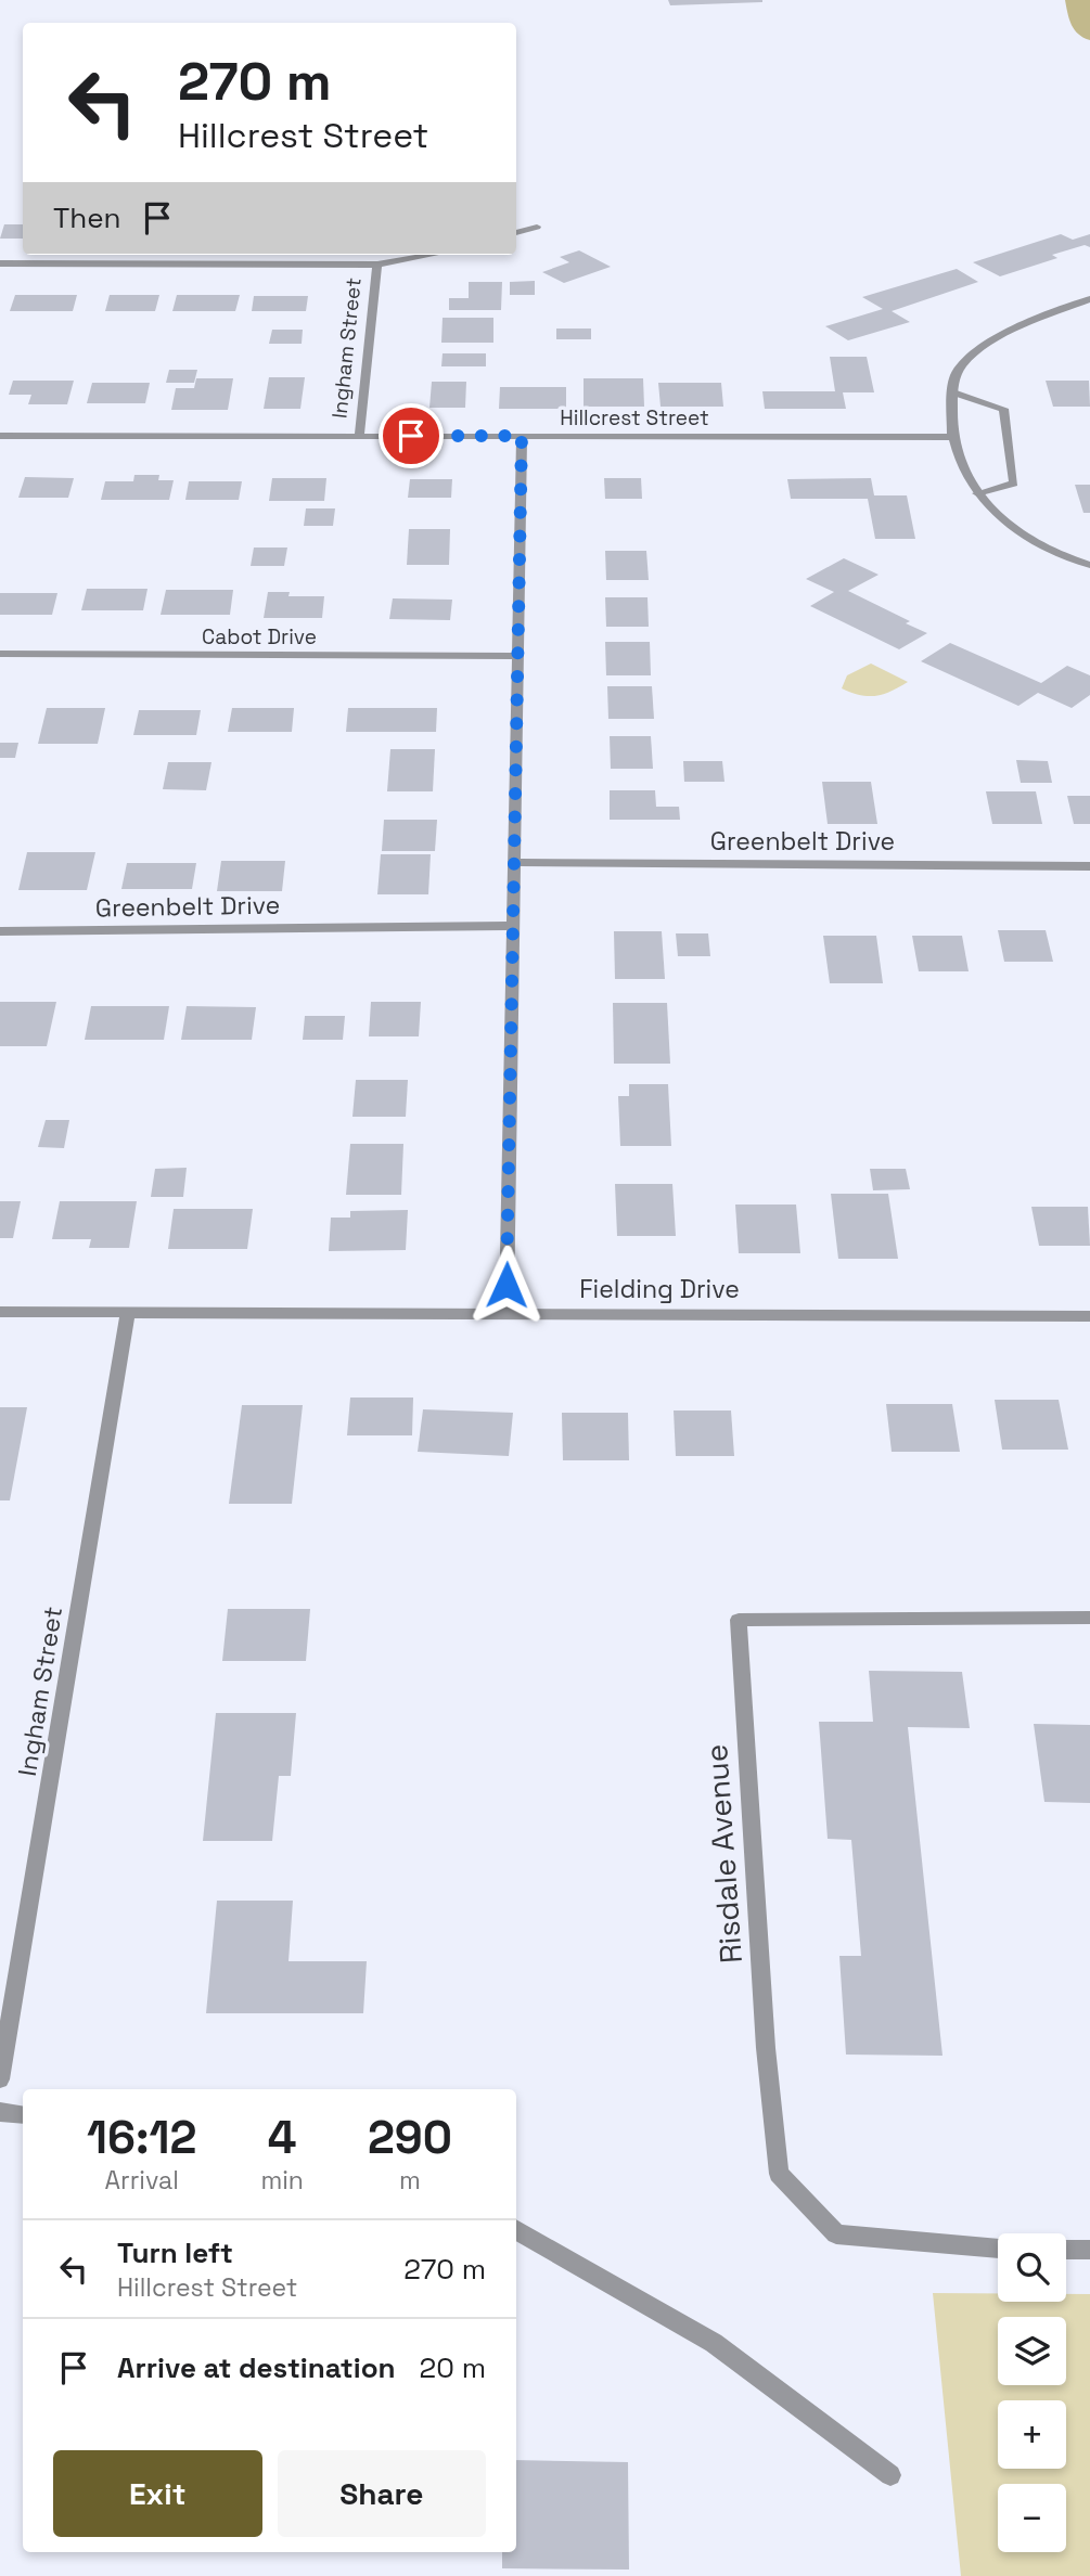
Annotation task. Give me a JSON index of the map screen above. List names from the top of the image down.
{
  "streets": {
    "street": [
      "Ingham Street",
      "Hillcrest Street",
      "Cabot Drive",
      "Greenbelt Drive",
      "Fielding Drive",
      "Risdale Avenue"
    ]
  },
  "crossings": [
    ["Ingham Street", "Hillcrest Street"],
    ["Ingham Street", "Fielding Drive"]
  ],
  "page": {
    "turn": ["270 m", "Hillcrest Street"],
    "then": "Then",
    "eta": [
      "16:12",
      "Arrival",
      "4",
      "min",
      "290",
      "m"
    ],
    "list": [
      {
        "name": "Turn left",
        "note": "Hillcrest Street",
        "value": "270 m"
      },
      {
        "name": "Arrive at destination",
        "value": "20 m"
      }
    ],
    "map_buttons": ["+", "−"],
    "buttons": ["Exit", "Share"]
  }
}
